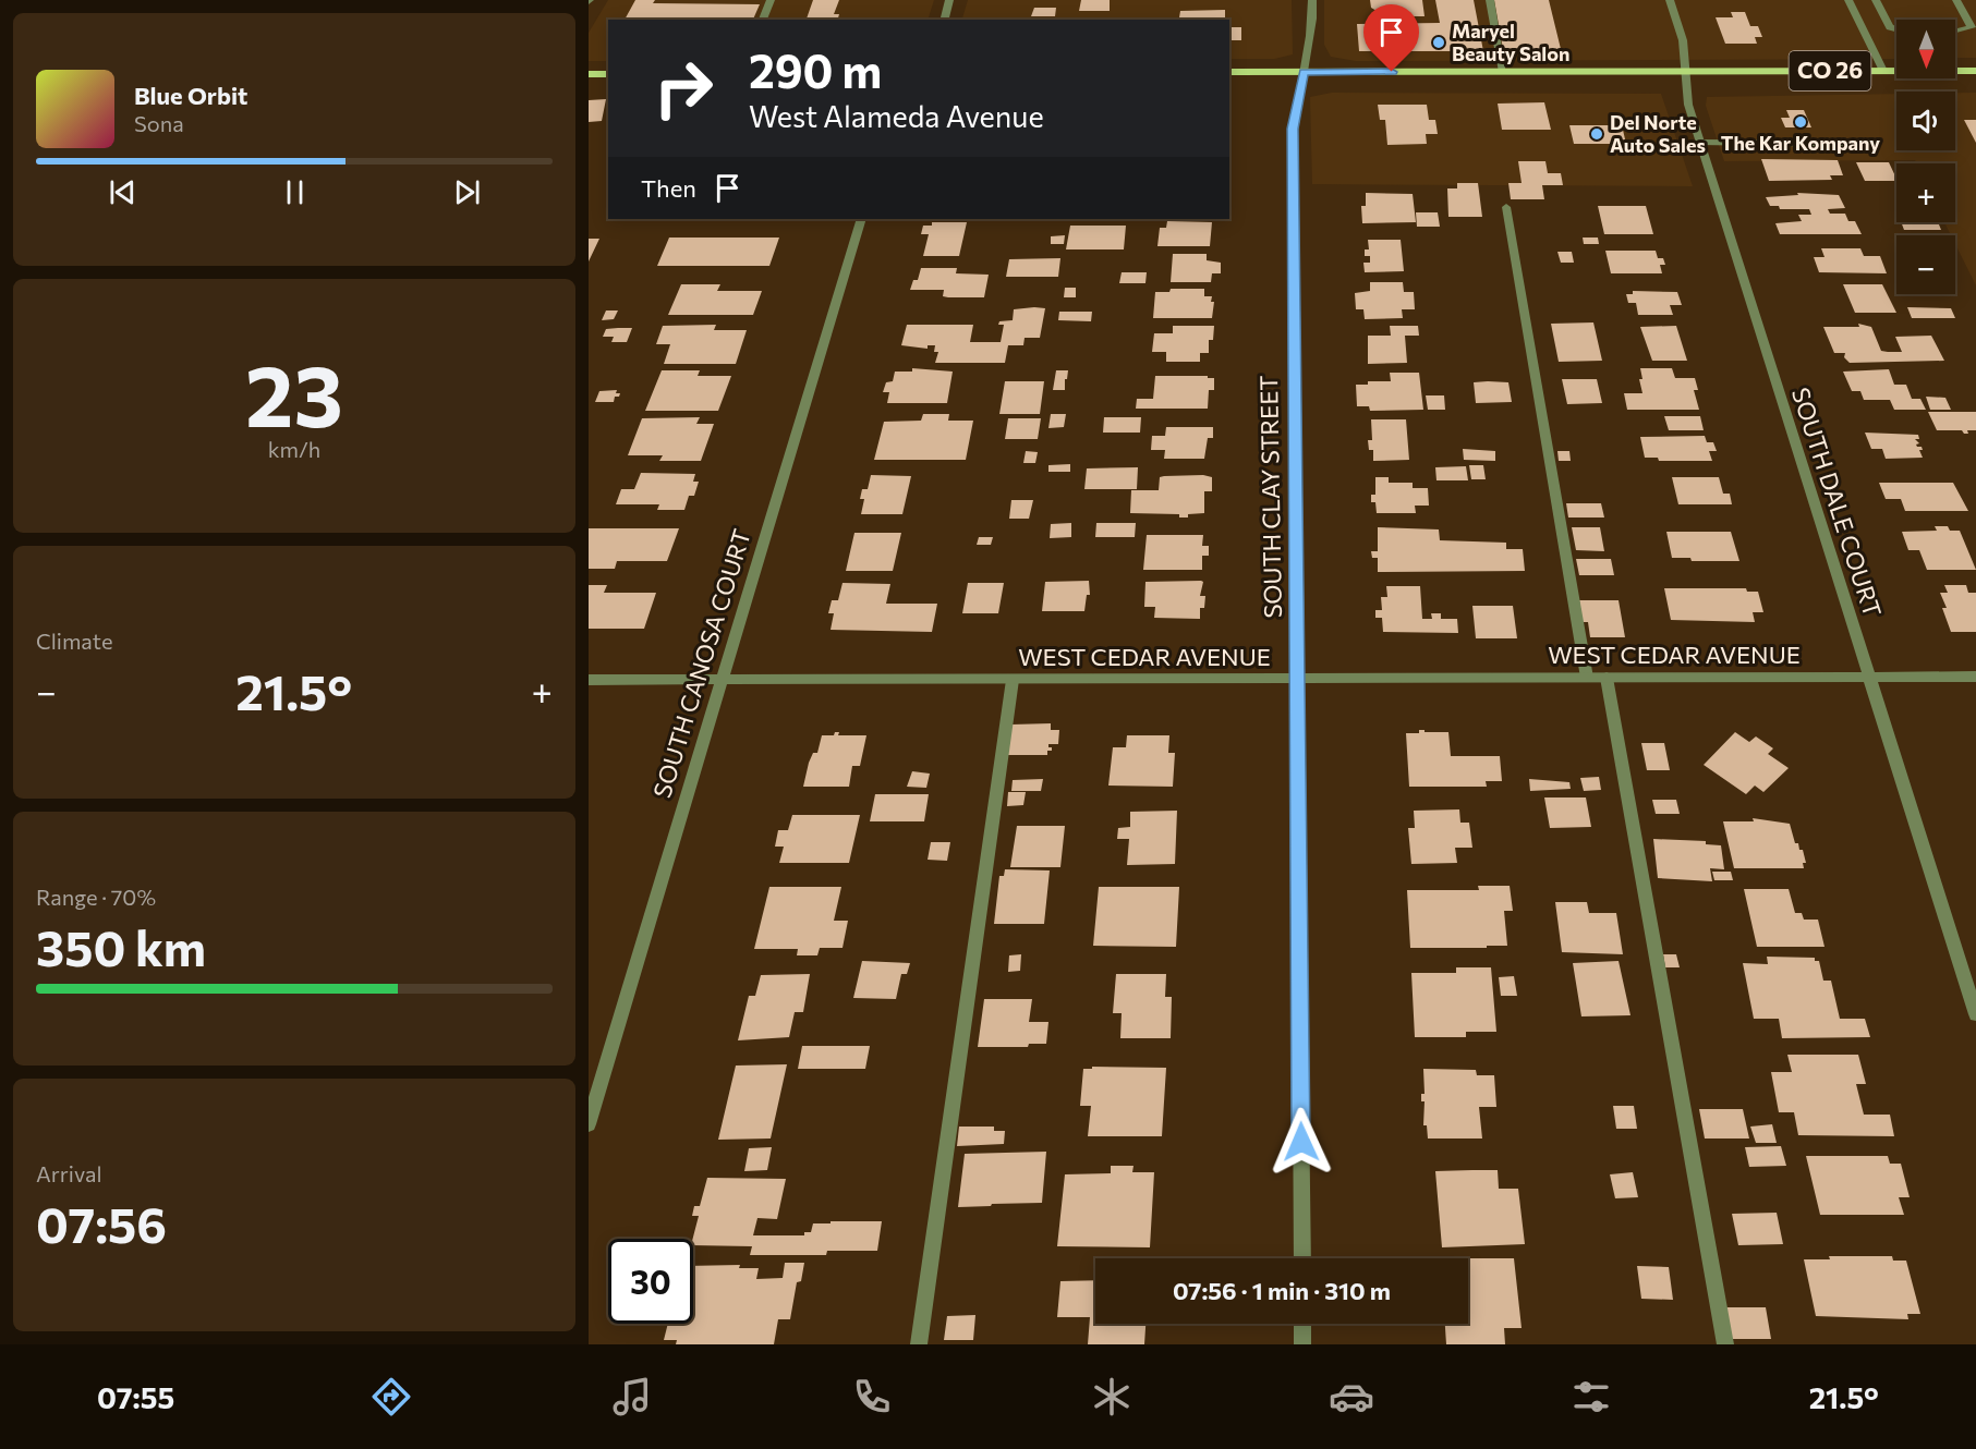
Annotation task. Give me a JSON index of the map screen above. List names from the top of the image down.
{
  "streets": {
    "main road": ["CO 26"],
    "street": [
      "SOUTH CLAY STREET",
      "SOUTH DALE COURT",
      "WEST CEDAR AVENUE",
      "SOUTH CANOSA COURT"
    ]
  },
  "crossings": [
    ["CO 26", "SOUTH CLAY STREET"],
    ["CO 26", "SOUTH DALE COURT"],
    ["SOUTH CLAY STREET", "WEST CEDAR AVENUE"],
    ["SOUTH DALE COURT", "WEST CEDAR AVENUE"],
    ["WEST CEDAR AVENUE", "SOUTH CANOSA COURT"]
  ],
  "places": ["Maryel Beauty Salon", "The Kar Kompany", "Del Norte Auto Sales"],
  "north": "bottom",
  "page": {
    "map_buttons": ["+", "−"],
    "turn": ["290 m", "West Alameda Avenue"],
    "song": ["Blue Orbit", "Sona"],
    "then": "Then",
    "tile": [
      ["23", "km/h"],
      "Climate",
      ["Range · 70%", "350 km"],
      ["Arrival", "07:56"]
    ],
    "heat": ["−", "21.5°", "+"],
    "limit": "30",
    "trip": "07:56 · 1 min · 310 m",
    "tabs": ["07:55", "21.5°"]
  }
}
